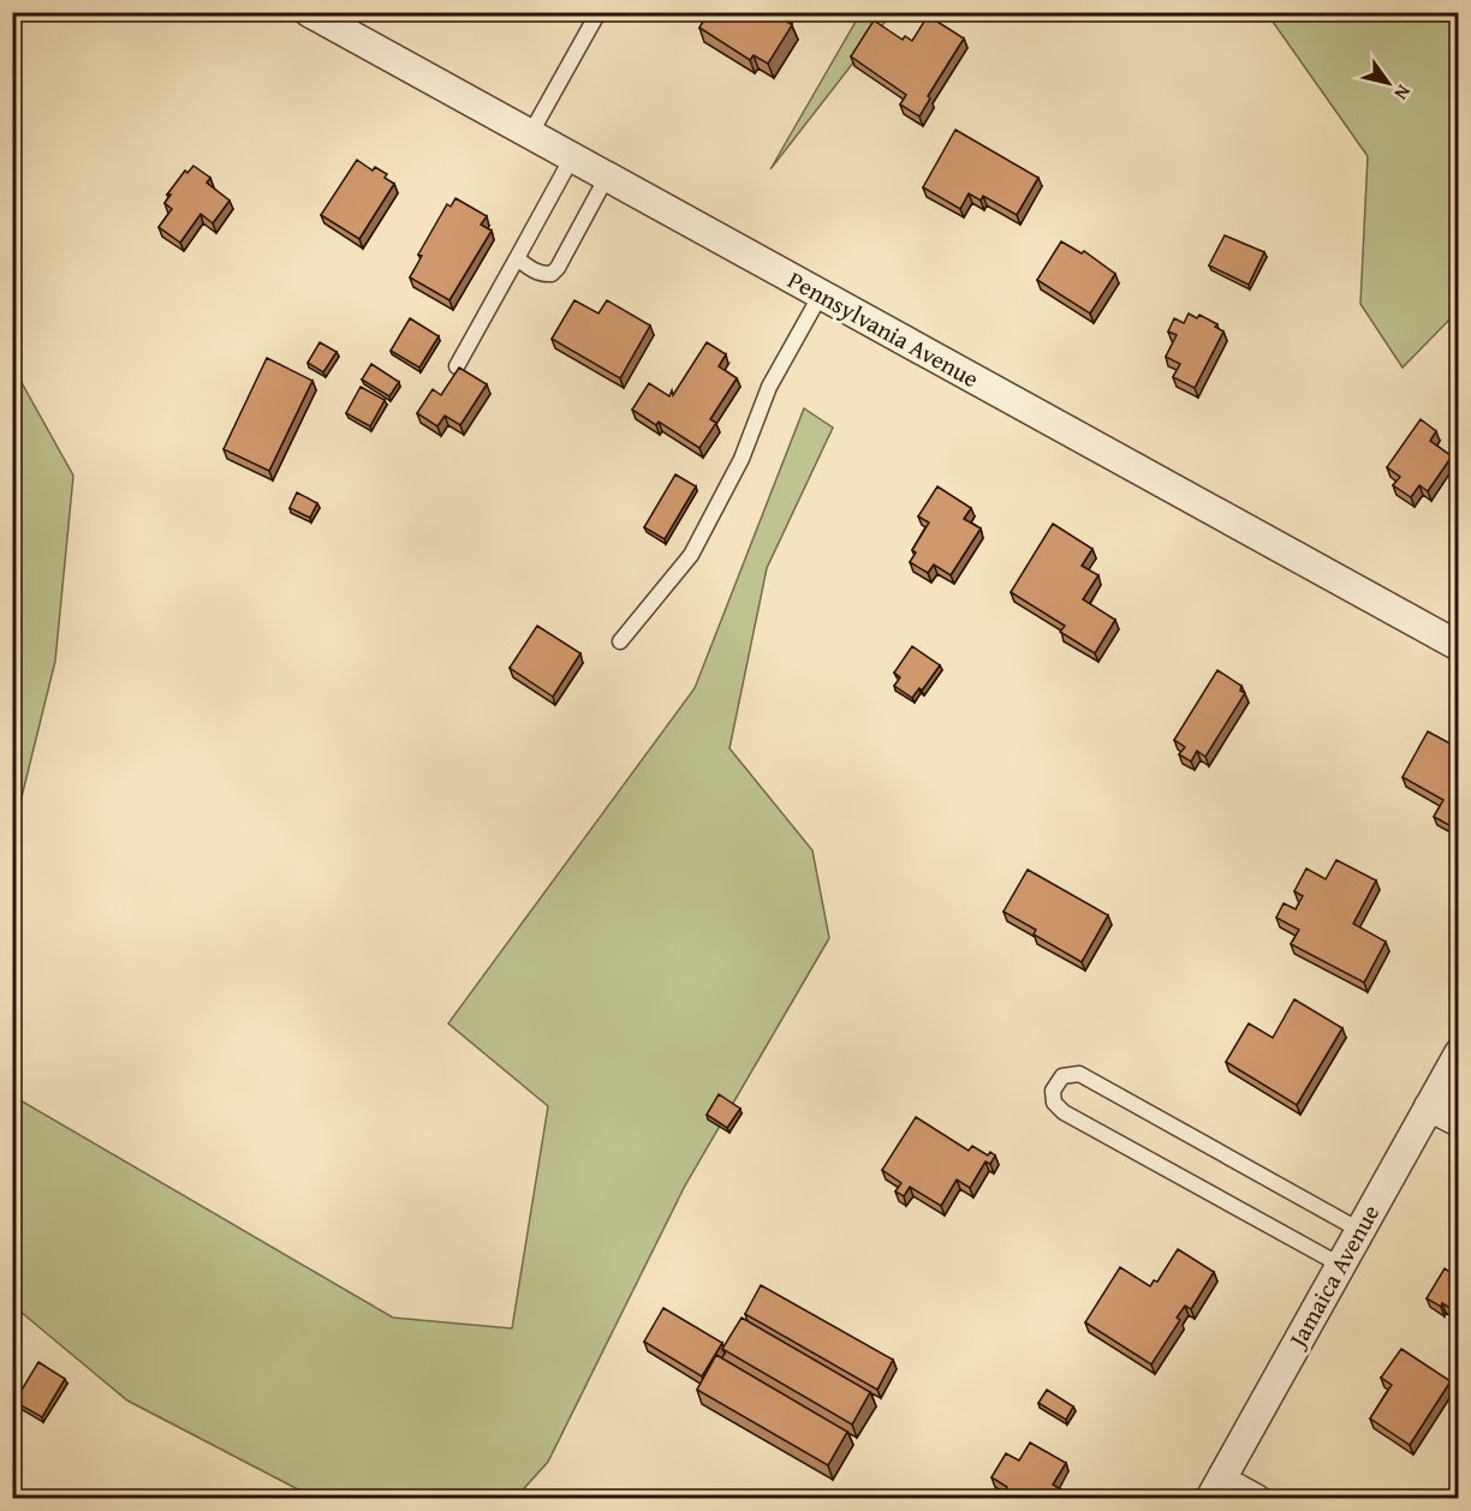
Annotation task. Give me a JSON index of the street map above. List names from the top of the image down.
{
  "streets": {
    "street": ["Pennsylvania Avenue", "Jamaica Avenue"]
  },
  "north": "bottom right"
}
